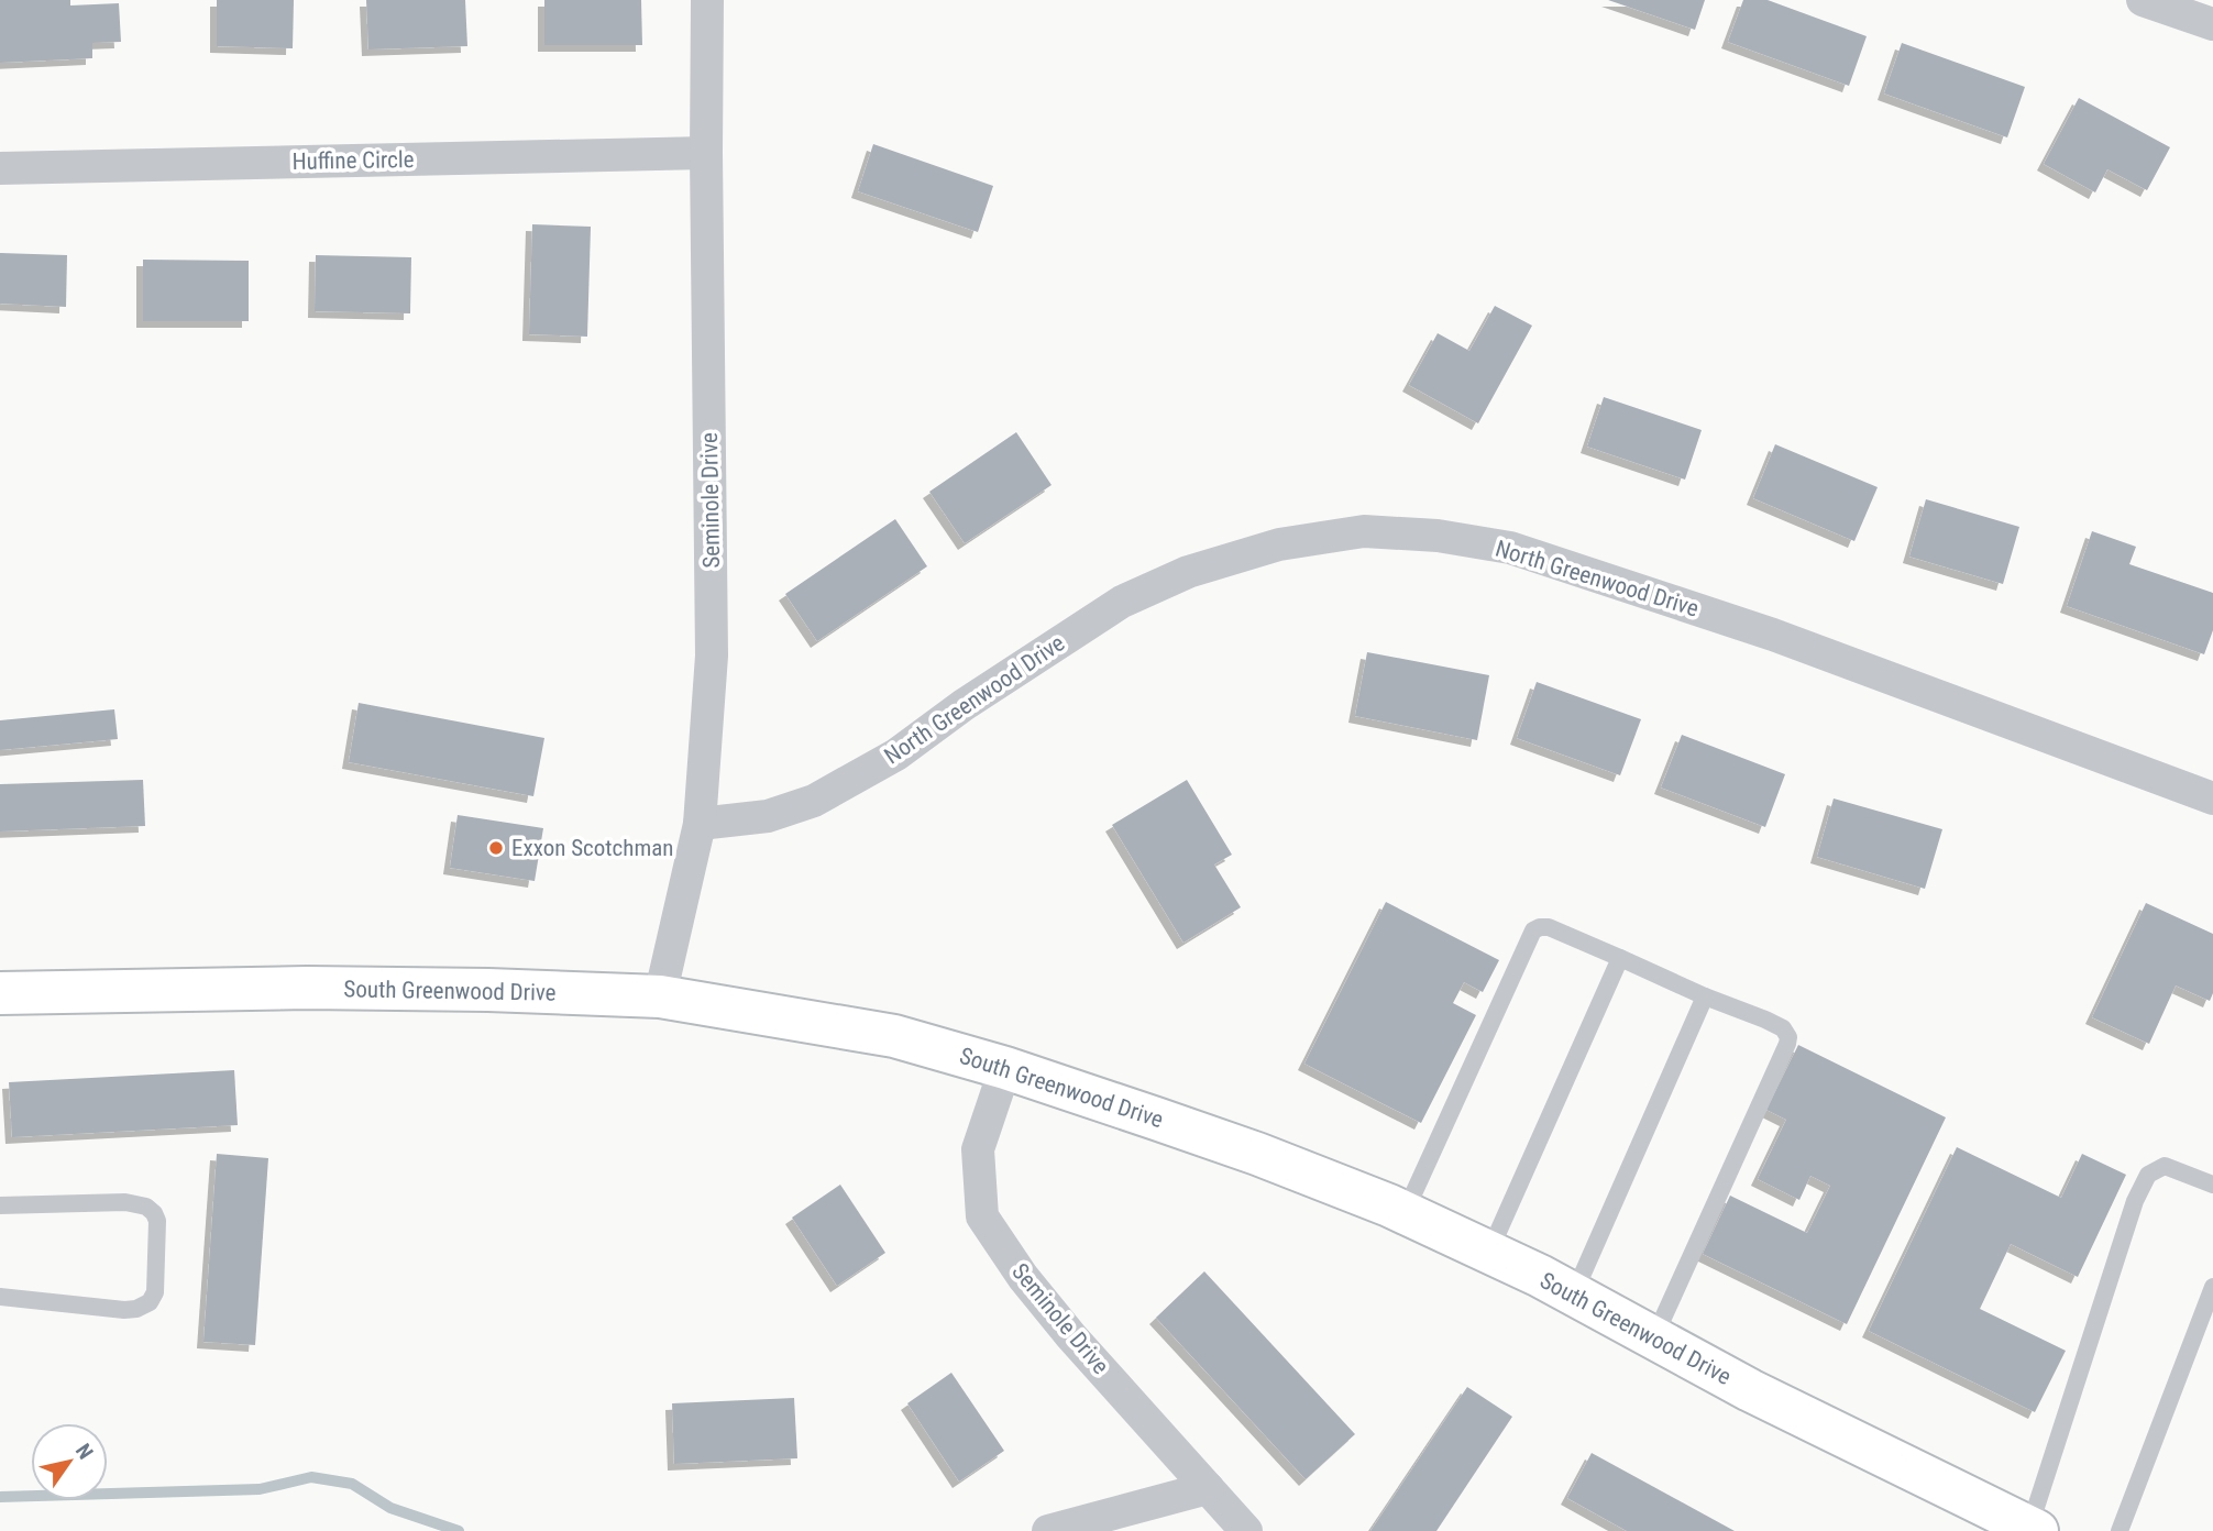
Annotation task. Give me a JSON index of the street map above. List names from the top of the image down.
{
  "streets": {
    "street": [
      "Huffine Circle",
      "Seminole Drive",
      "North Greenwood Drive",
      "South Greenwood Drive"
    ]
  },
  "crossings": [
    ["Huffine Circle", "Seminole Drive"],
    ["Seminole Drive", "North Greenwood Drive"],
    ["Seminole Drive", "South Greenwood Drive"]
  ],
  "places": ["Exxon Scotchman"],
  "north": "top right"
}
